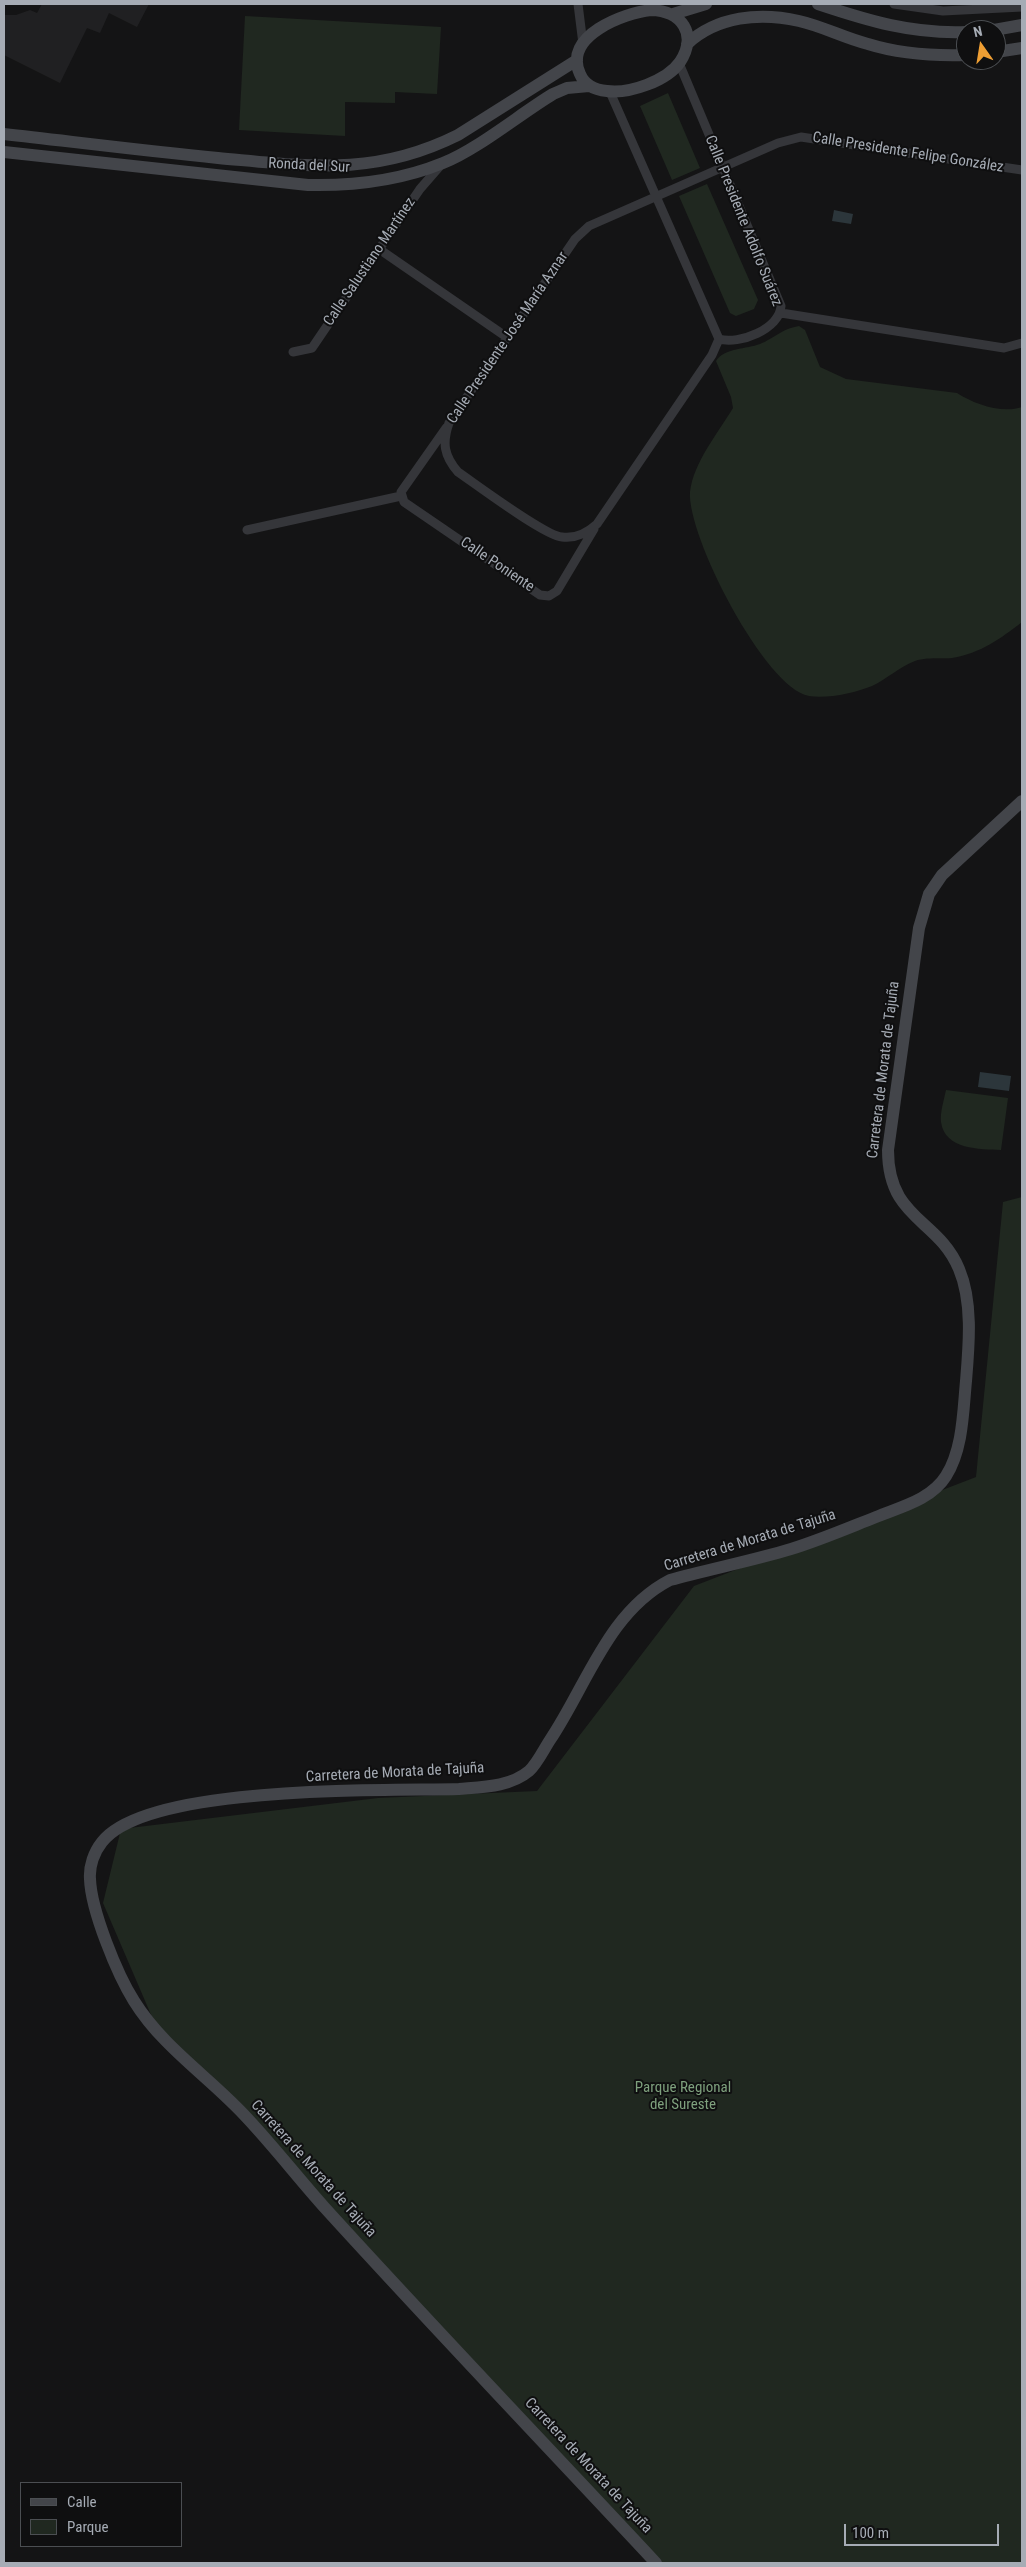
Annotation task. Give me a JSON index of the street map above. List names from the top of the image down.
{
  "streets": {
    "main road": ["Ronda del Sur", "Carretera de Morata de Tajuña"],
    "street": [
      "Calle Presidente Felipe González",
      "Calle Presidente Adolfo Suárez",
      "Calle Salustiano Martínez",
      "Calle Presidente José María Aznar",
      "Calle Poniente"
    ]
  },
  "crossings": [
    ["Calle Presidente Felipe González", "Calle Presidente Adolfo Suárez"],
    ["Calle Presidente Felipe González", "Calle Presidente José María Aznar"],
    ["Ronda del Sur", "Calle Presidente Adolfo Suárez"],
    ["Ronda del Sur", "Calle Salustiano Martínez"],
    ["Calle Presidente Adolfo Suárez", "Calle Presidente José María Aznar"],
    ["Calle Presidente José María Aznar", "Calle Poniente"]
  ],
  "parks": ["Parque Regional del Sureste"],
  "legend": ["Calle", "Parque"],
  "scale_bar": "100 m",
  "north": "top"
}
